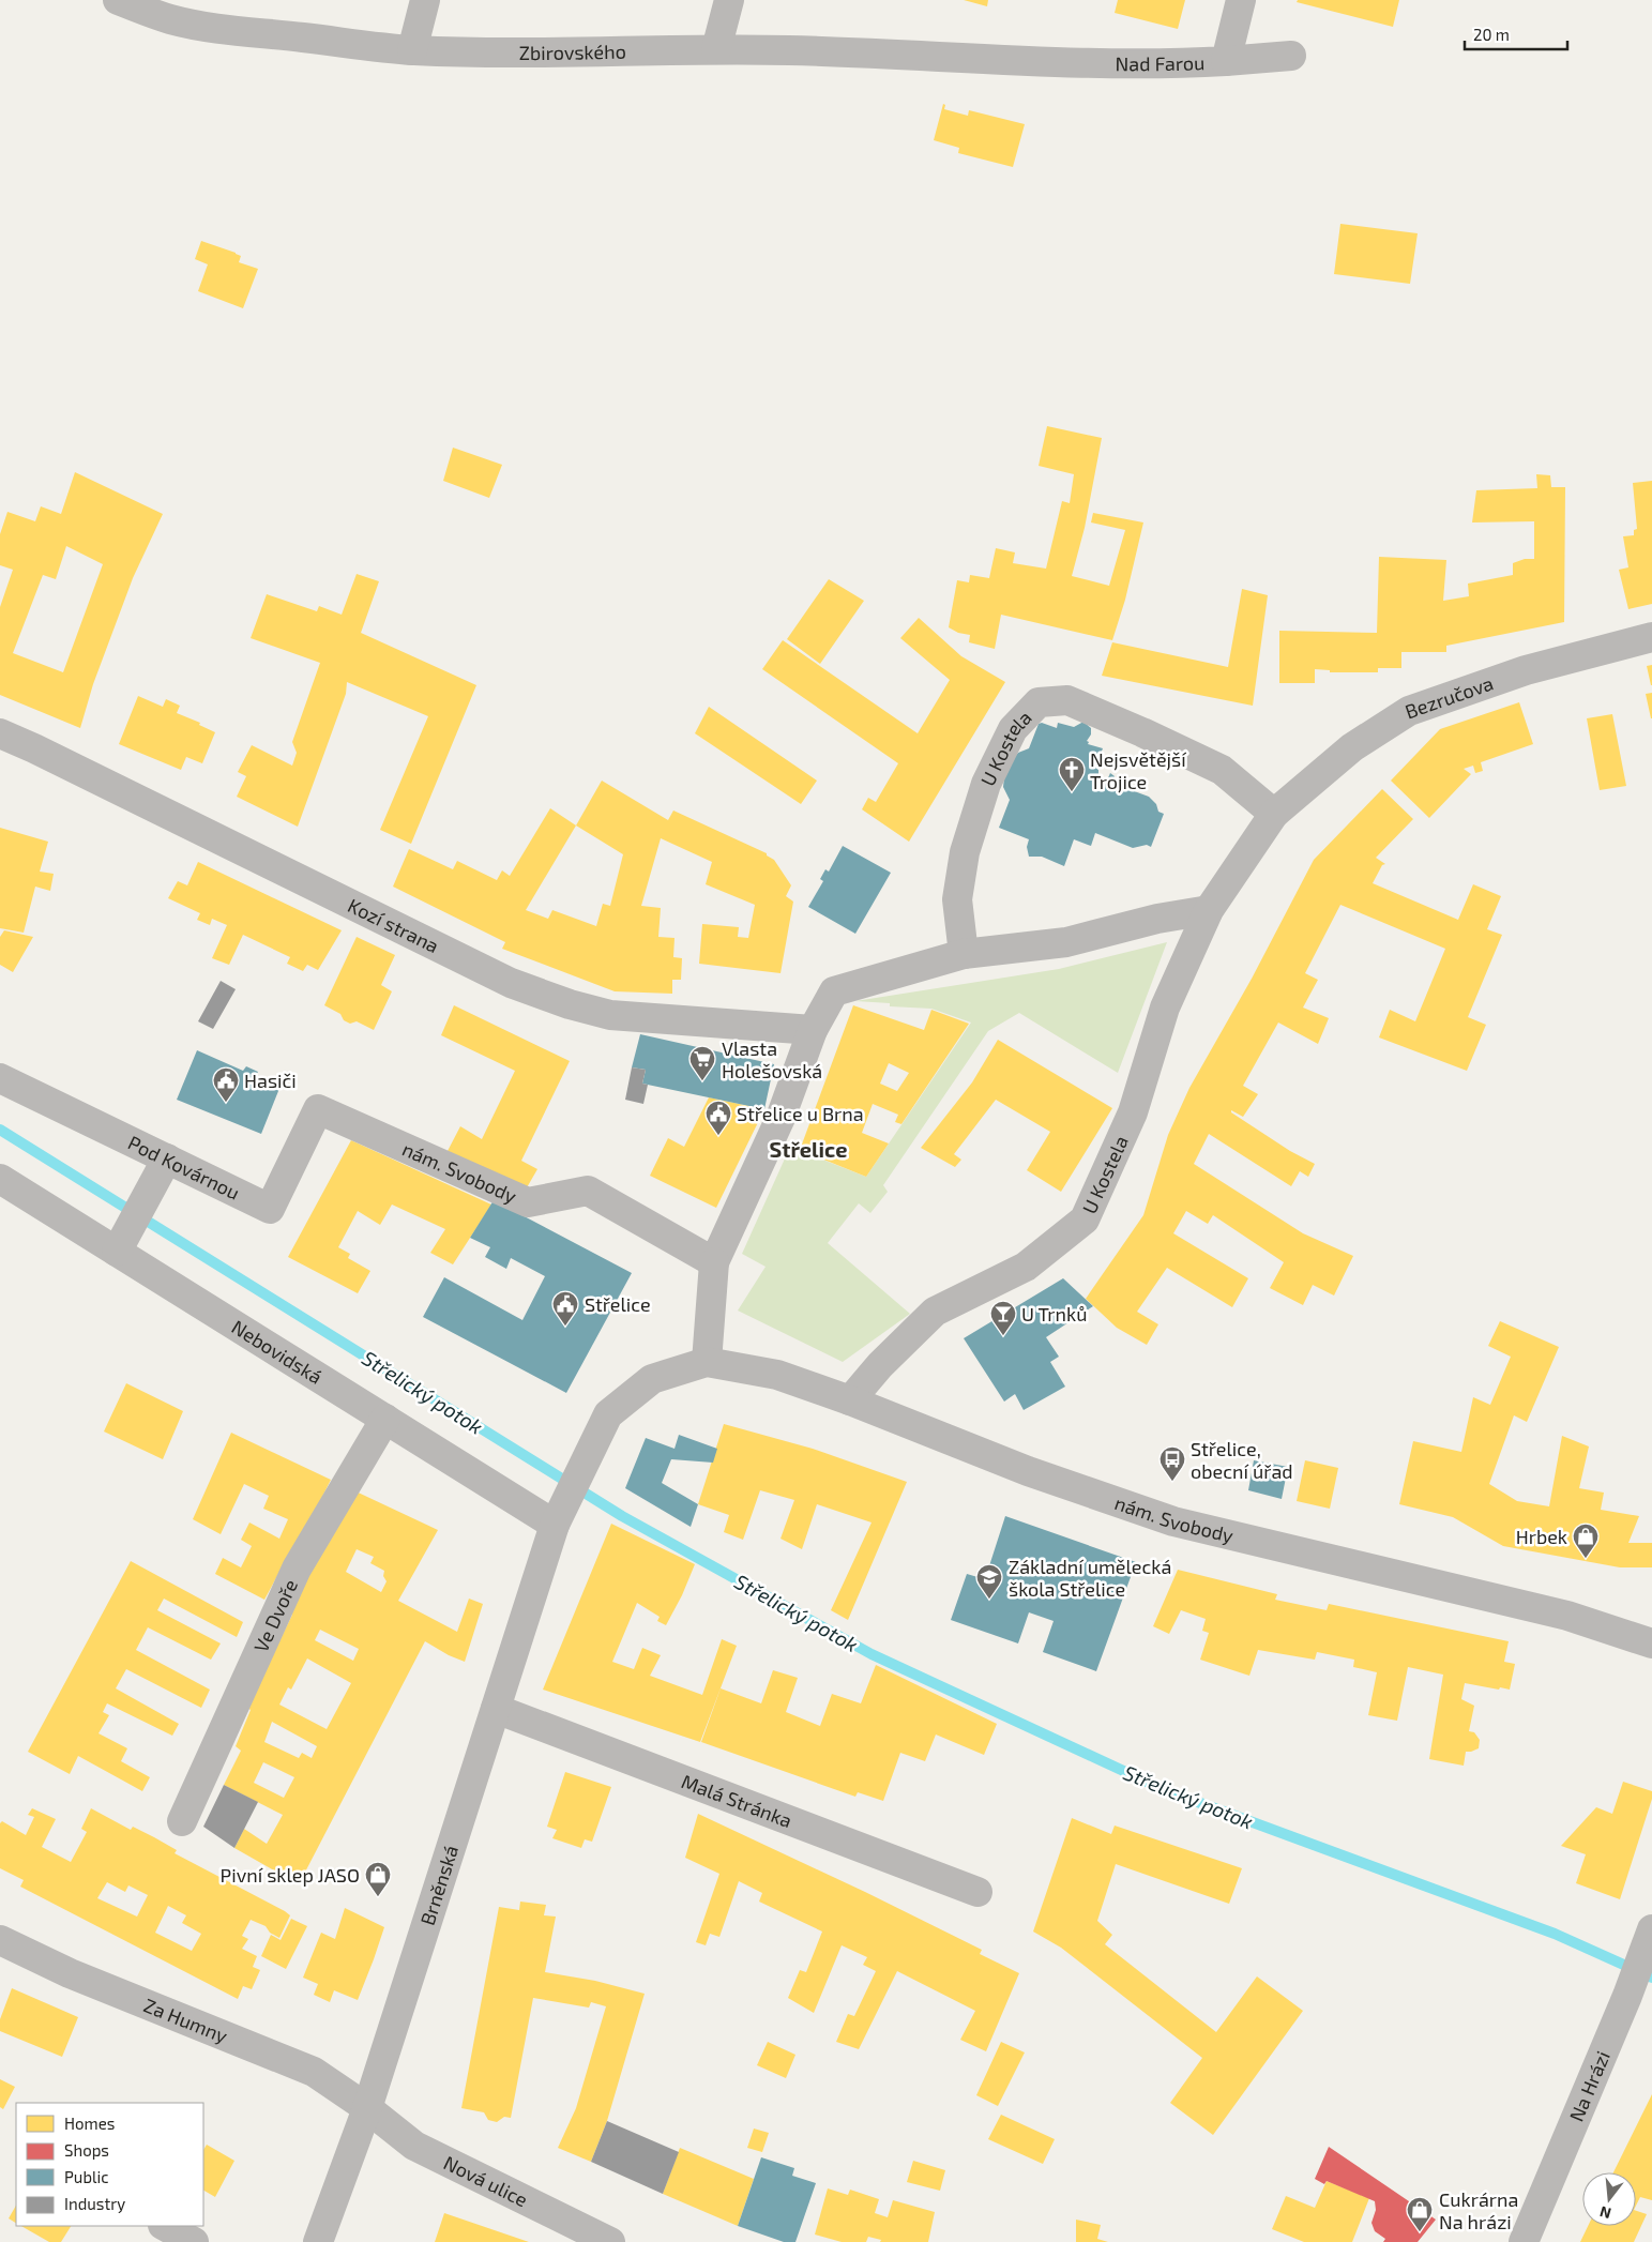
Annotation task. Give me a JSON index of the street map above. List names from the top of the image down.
{
  "streets": {
    "street": [
      "Zbirovského",
      "Nad Farou",
      "Bezručova",
      "U Kostela",
      "Kozí strana",
      "Pod Kovárnou",
      "nám. Svobody",
      "Nebovidská",
      "Ve Dvoře",
      "Malá Stránka",
      "Brněnská",
      "Za Humny",
      "Na Hrázi",
      "Nová ulice"
    ]
  },
  "crossings": [
    ["Zbirovského", "Nad Farou"],
    ["Bezručova", "U Kostela"],
    ["U Kostela", "nám. Svobody"],
    ["Pod Kovárnou", "nám. Svobody"],
    ["nám. Svobody", "Nebovidská"],
    ["nám. Svobody", "Brněnská"],
    ["Nebovidská", "Ve Dvoře"],
    ["Nebovidská", "Brněnská"],
    ["Malá Stránka", "Brněnská"],
    ["Brněnská", "Za Humny"],
    ["Brněnská", "Nová ulice"],
    ["Za Humny", "Nová ulice"]
  ],
  "districts": ["Střelice"],
  "water": ["Střelický potok"],
  "places": {
    "church": ["Nejsvětější Trojice"],
    "supermarket": ["Vlasta Holešovská"],
    "public building": ["Hasiči", "Střelice u Brna", "Střelice"],
    "bar": ["U Trnků"],
    "bus stop": ["Střelice, obecní úřad"],
    "shop": ["Hrbek", "Pivní sklep JASO", "Cukrárna Na hrázi"],
    "school or university": ["Základní umělecká škola Střelice"]
  },
  "legend": [
    "Homes",
    "Shops",
    "Public",
    "Industry"
  ],
  "scale_bar": "20 m",
  "north": "bottom"
}
